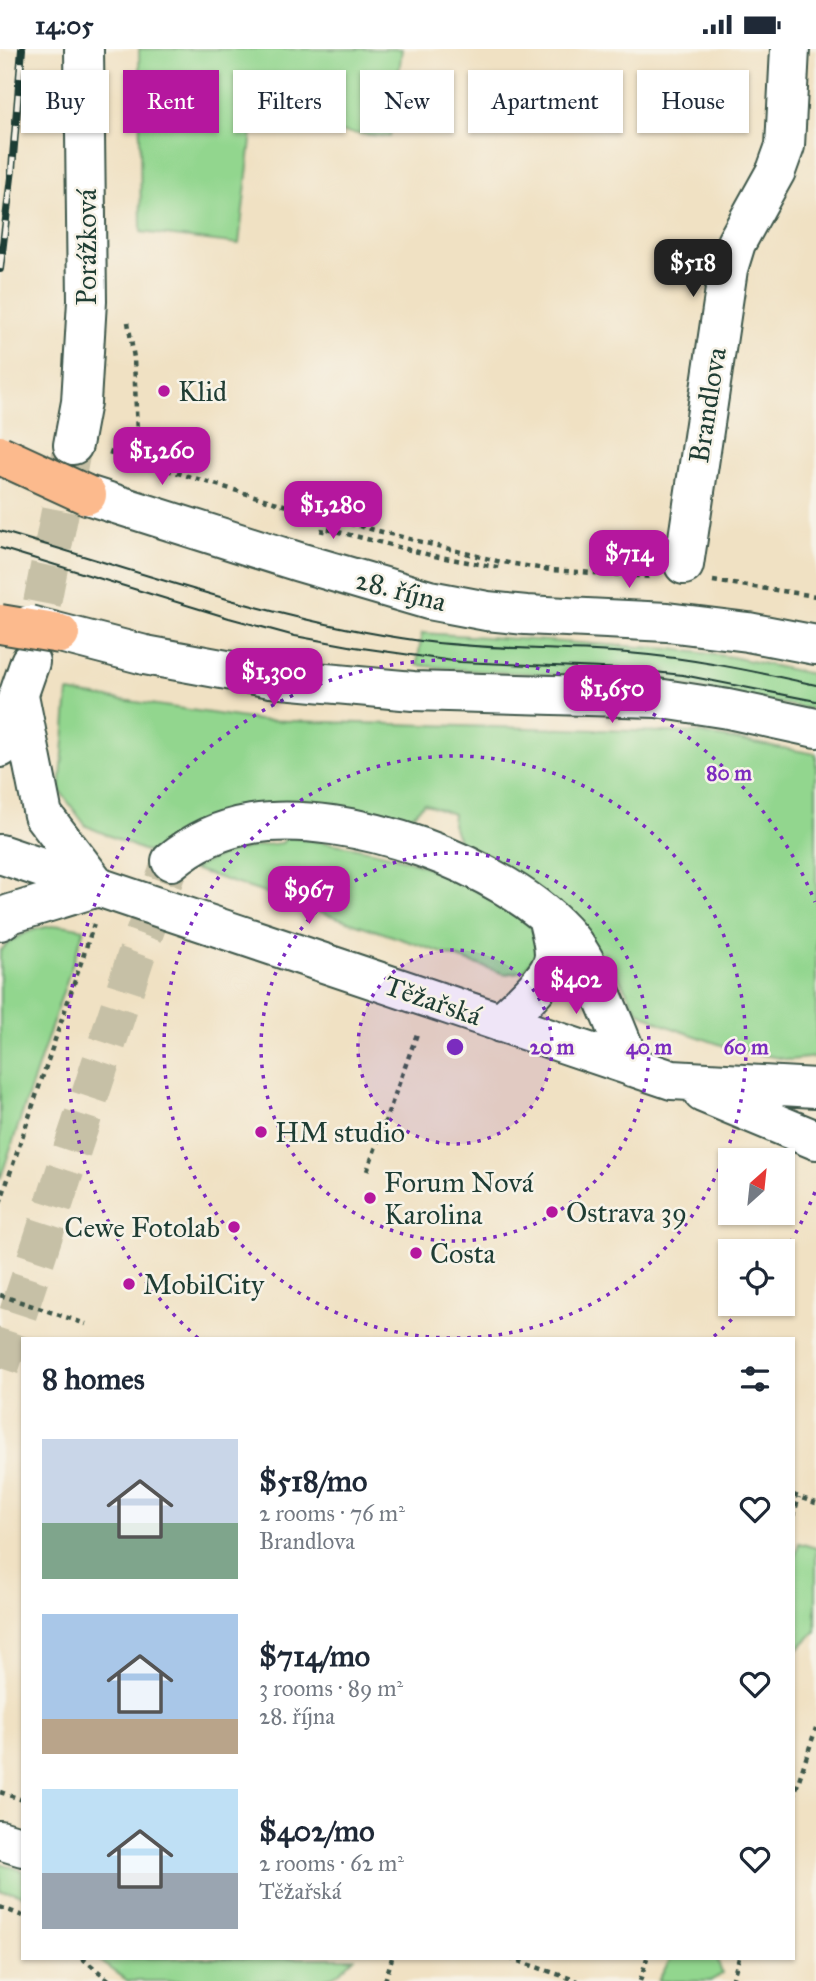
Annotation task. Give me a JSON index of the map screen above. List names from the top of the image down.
{
  "streets": {
    "street": [
      "Porážková",
      "Brandlova",
      "28. října",
      "Těžařská"
    ]
  },
  "places": [
    "Klid",
    "HM studio",
    "Forum Nová Karolina",
    "Ostrava 39",
    "Cewe Fotolab",
    "Costa",
    "MobilCity"
  ],
  "north": "top right",
  "page": {
    "status": "14:05",
    "chip": [
      "Buy",
      "Rent",
      "Filters",
      "New",
      "Apartment",
      "House"
    ],
    "price": [
      "$518",
      "$1,260",
      "$1,280",
      "$714",
      "$1,300",
      "$1,650",
      "$967",
      "$402"
    ],
    "heading": "8 homes",
    "list": [
      {
        "name": "$518/mo",
        "note": "2 rooms · 76 m² · Brandlova"
      },
      {
        "name": "$714/mo",
        "note": "3 rooms · 89 m² · 28. října"
      },
      {
        "name": "$402/mo",
        "note": "2 rooms · 62 m² · Těžařská"
      }
    ]
  },
  "rings": [
    "80 m",
    "20 m",
    "40 m",
    "60 m"
  ]
}
